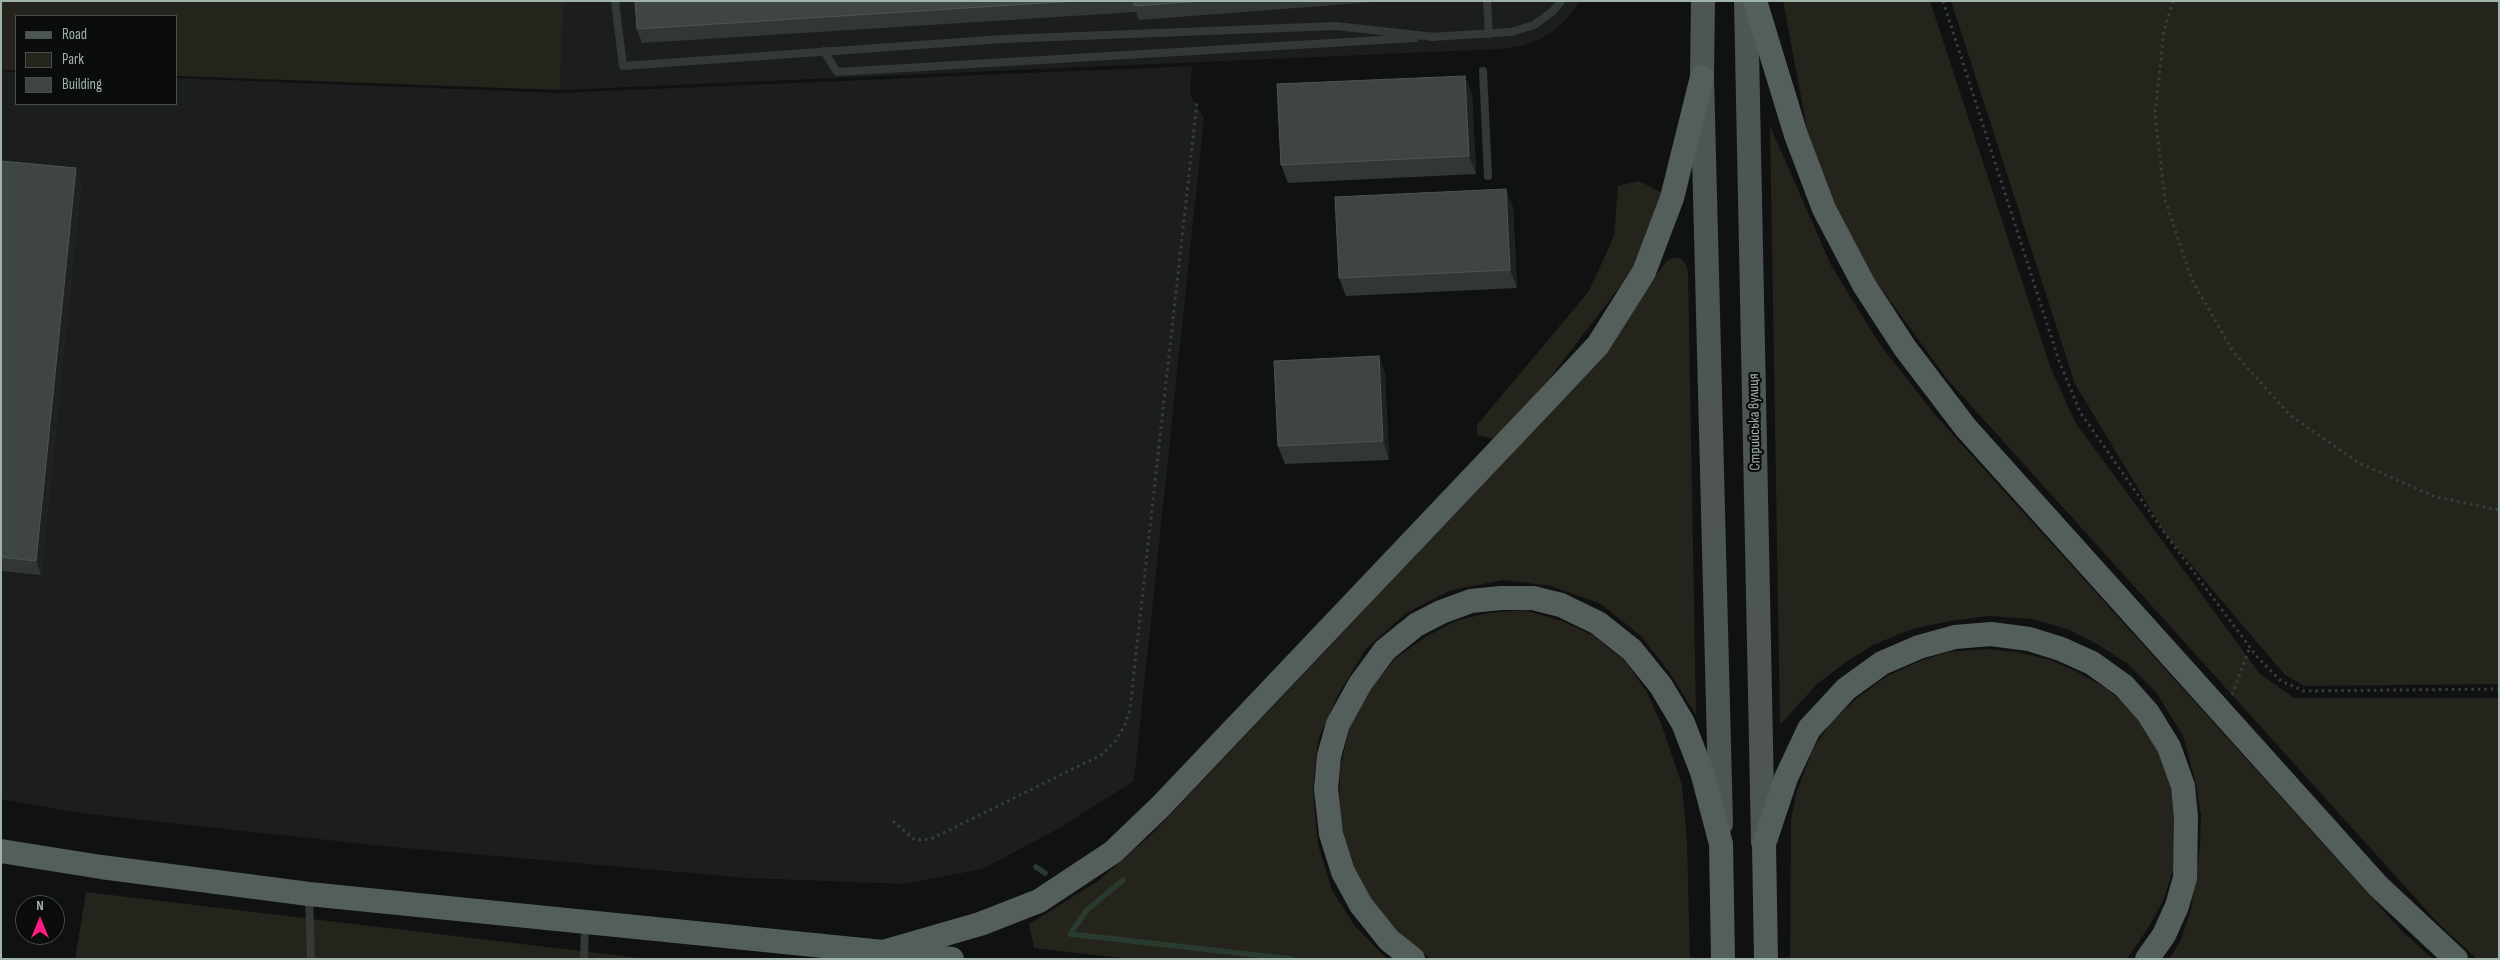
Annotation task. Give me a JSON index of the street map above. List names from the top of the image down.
{
  "streets": {
    "main road": ["Стрийська вулиця"]
  },
  "legend": ["Road", "Park", "Building"],
  "north": "top"
}
